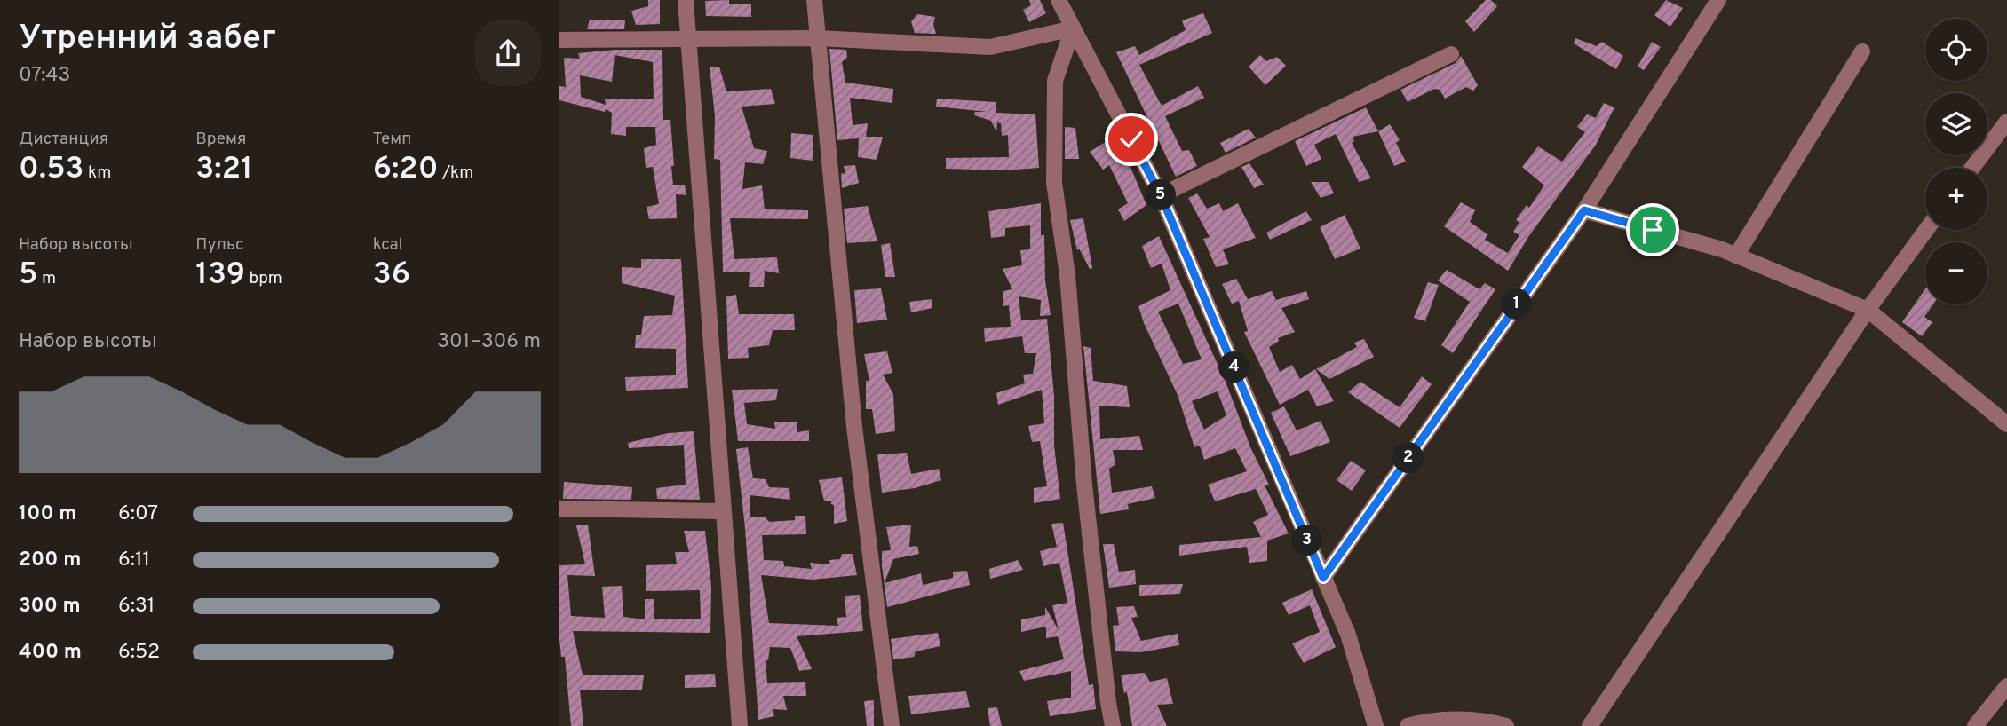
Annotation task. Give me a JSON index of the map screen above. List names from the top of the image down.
{
  "page": {
    "heading": ["Утренний забег", "07:43"],
    "map_buttons": ["+", "−"],
    "stats": [
      ["Дистанция", "0.53 km"],
      ["Время", "3:21"],
      ["Темп", "6:20 /km"],
      ["Набор высоты", "5 m"],
      ["Пульс", "139 bpm"],
      ["kcal", "36"]
    ],
    "pins": [
      "5",
      "1",
      "4",
      "2",
      "3"
    ],
    "chart": ["Набор высоты", "301–306 m"],
    "list": [
      {
        "name": "100 m",
        "note": "6:07"
      },
      {
        "name": "200 m",
        "note": "6:11"
      },
      {
        "name": "300 m",
        "note": "6:31"
      },
      {
        "name": "400 m",
        "note": "6:52"
      }
    ]
  }
}
